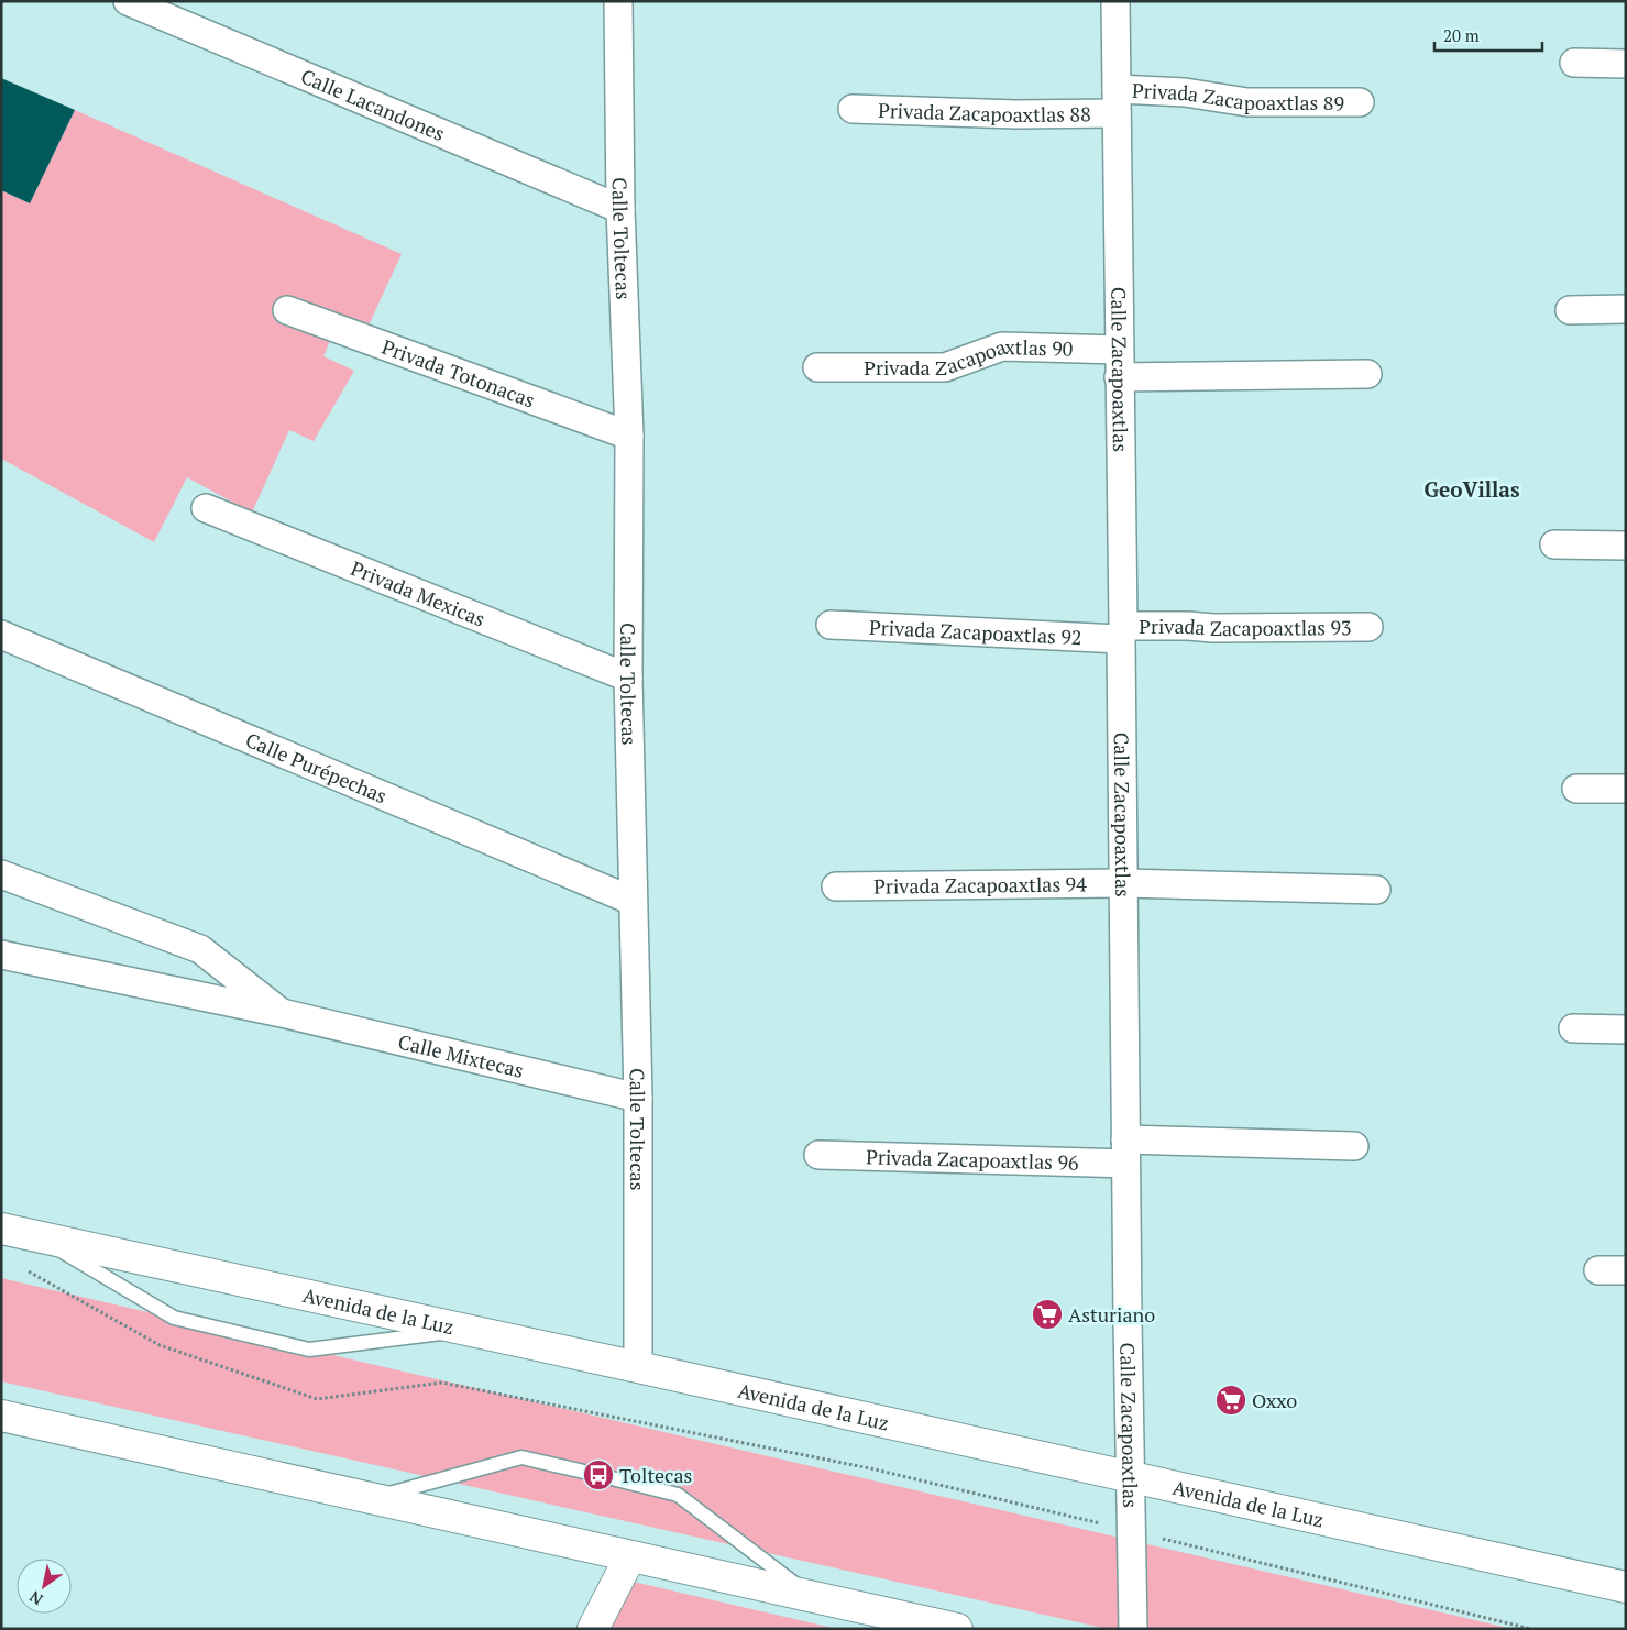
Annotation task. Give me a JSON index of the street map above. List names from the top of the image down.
{
  "streets": {
    "main road": ["Avenida de la Luz"],
    "street": [
      "Privada Zacapoaxtlas 89",
      "Calle Lacandones",
      "Privada Zacapoaxtlas 88",
      "Calle Toltecas",
      "Privada Zacapoaxtlas 90",
      "Calle Zacapoaxtlas",
      "Privada Totonacas",
      "Privada Mexicas",
      "Privada Zacapoaxtlas 93",
      "Privada Zacapoaxtlas 92",
      "Calle Purépechas",
      "Privada Zacapoaxtlas 94",
      "Calle Mixtecas",
      "Privada Zacapoaxtlas 96"
    ]
  },
  "crossings": [
    ["Privada Zacapoaxtlas 89", "Privada Zacapoaxtlas 88"],
    ["Privada Zacapoaxtlas 89", "Calle Zacapoaxtlas"],
    ["Calle Lacandones", "Calle Toltecas"],
    ["Privada Zacapoaxtlas 88", "Calle Zacapoaxtlas"],
    ["Calle Toltecas", "Privada Totonacas"],
    ["Calle Toltecas", "Privada Mexicas"],
    ["Calle Toltecas", "Calle Purépechas"],
    ["Calle Toltecas", "Calle Mixtecas"],
    ["Calle Toltecas", "Avenida de la Luz"],
    ["Privada Zacapoaxtlas 90", "Calle Zacapoaxtlas"],
    ["Calle Zacapoaxtlas", "Privada Zacapoaxtlas 93"],
    ["Calle Zacapoaxtlas", "Privada Zacapoaxtlas 92"],
    ["Calle Zacapoaxtlas", "Privada Zacapoaxtlas 94"],
    ["Calle Zacapoaxtlas", "Privada Zacapoaxtlas 96"],
    ["Calle Zacapoaxtlas", "Avenida de la Luz"],
    ["Privada Zacapoaxtlas 93", "Privada Zacapoaxtlas 92"]
  ],
  "districts": ["GeoVillas"],
  "places": {
    "supermarket": ["Asturiano", "Oxxo"],
    "bus stop": ["Toltecas"]
  },
  "scale_bar": "20 m",
  "north": "bottom left"
}
